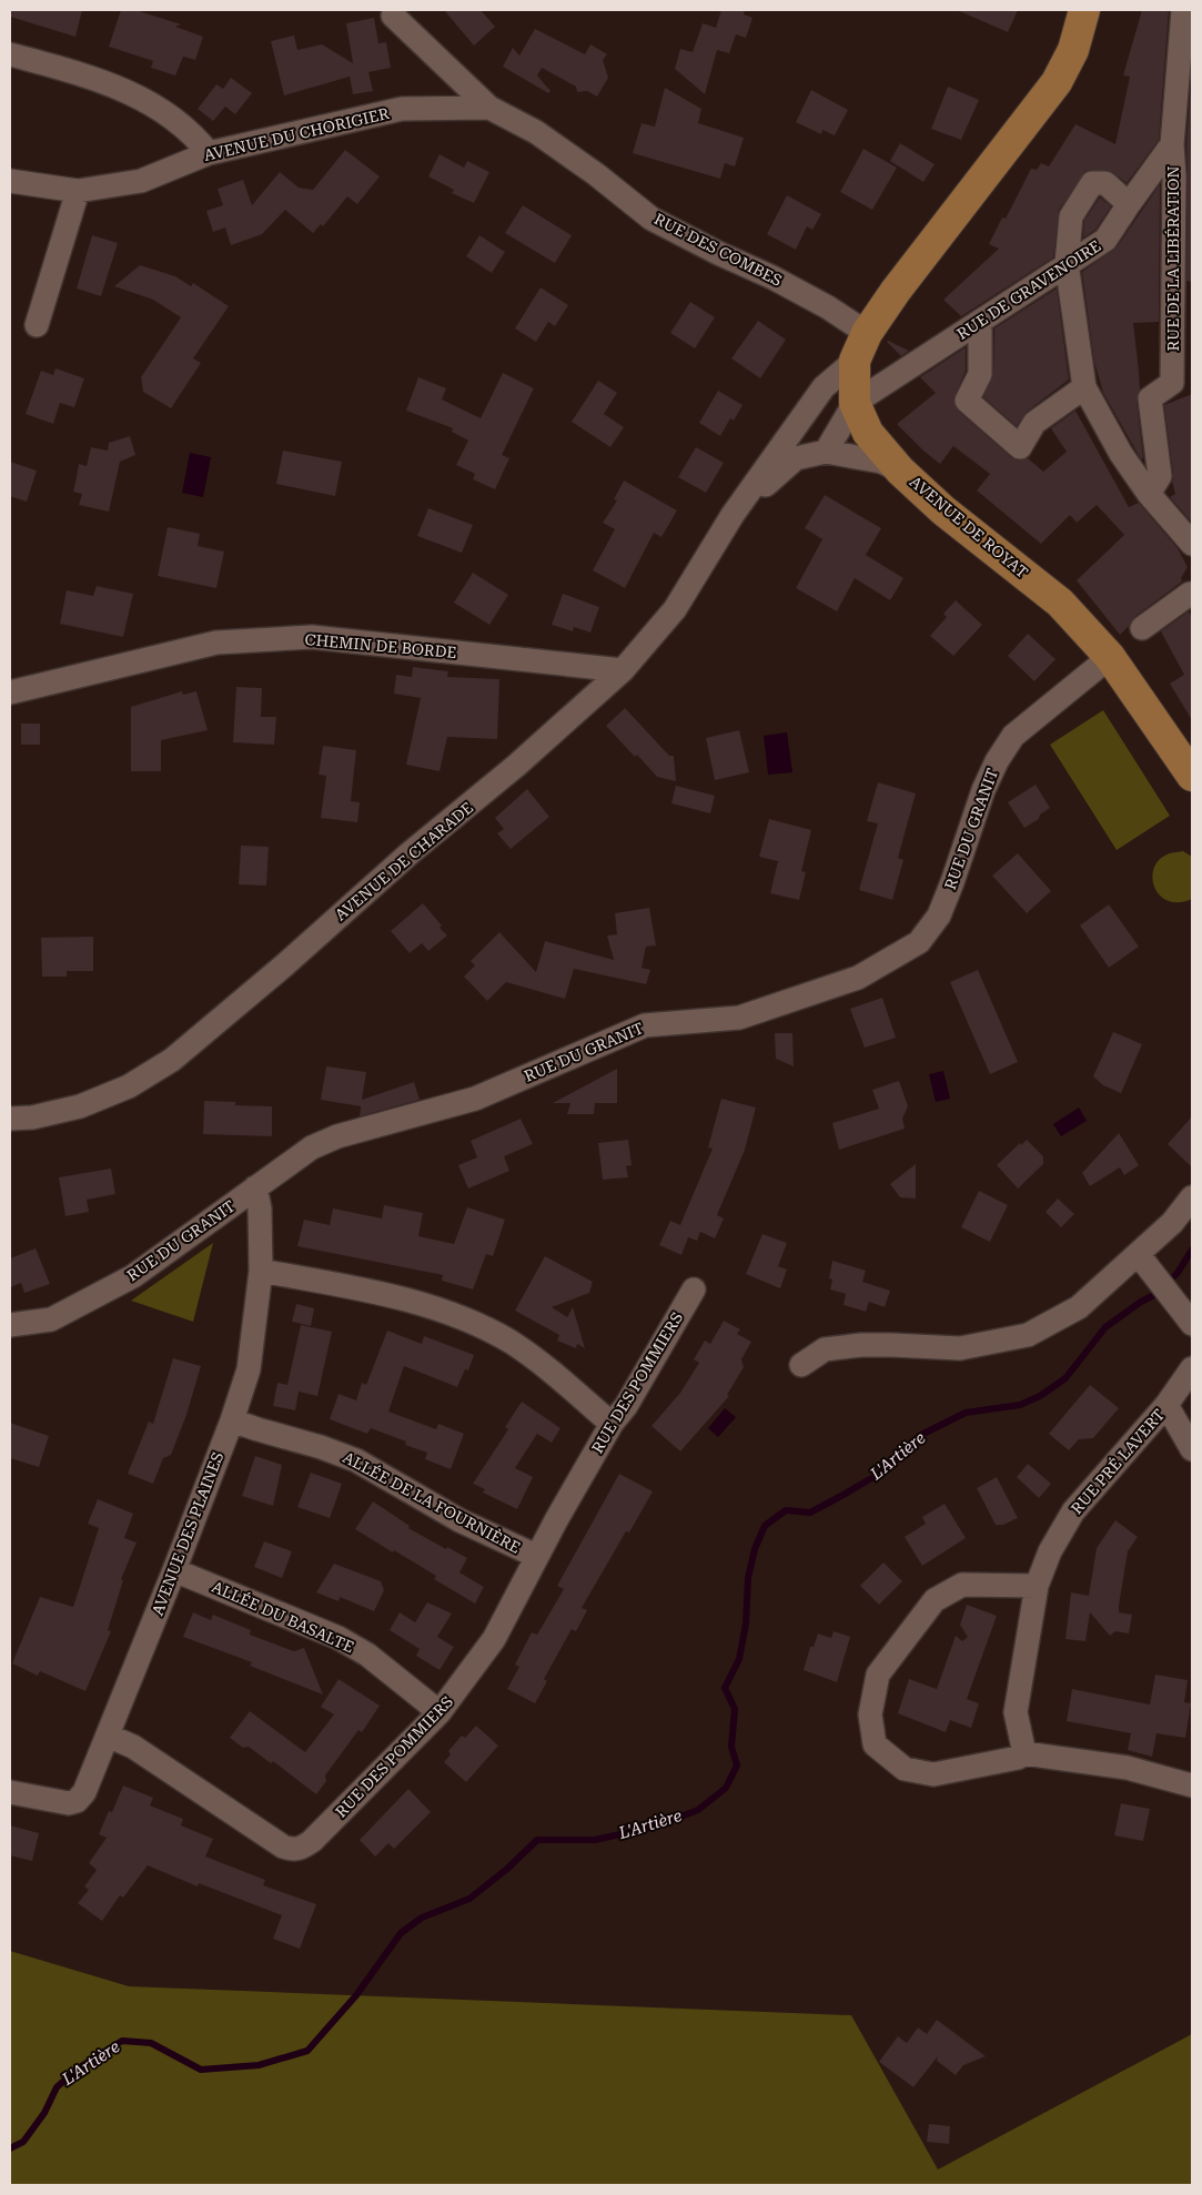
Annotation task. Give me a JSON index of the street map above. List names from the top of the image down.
{
  "streets": {
    "main road": ["AVENUE DE ROYAT"],
    "street": [
      "AVENUE DU CHORIGIER",
      "RUE DES COMBES",
      "RUE DE LA LIBÉRATION",
      "RUE DE GRAVENOIRE",
      "CHEMIN DE BORDE",
      "RUE DU GRANIT",
      "AVENUE DE CHARADE",
      "RUE DES POMMIERS",
      "RUE PRÉ LAVERT",
      "ALLÉE DE LA FOURNIÈRE",
      "AVENUE DES PLAINES",
      "ALLÉE DU BASALTE"
    ]
  },
  "crossings": [
    ["AVENUE DU CHORIGIER", "RUE DES COMBES"],
    ["RUE DES COMBES", "AVENUE DE ROYAT"],
    ["RUE DE LA LIBÉRATION", "RUE DE GRAVENOIRE"],
    ["RUE DE GRAVENOIRE", "AVENUE DE ROYAT"],
    ["AVENUE DE ROYAT", "RUE DU GRANIT"],
    ["AVENUE DE ROYAT", "AVENUE DE CHARADE"],
    ["CHEMIN DE BORDE", "AVENUE DE CHARADE"],
    ["RUE DU GRANIT", "AVENUE DES PLAINES"],
    ["RUE DES POMMIERS", "ALLÉE DE LA FOURNIÈRE"],
    ["RUE DES POMMIERS", "AVENUE DES PLAINES"],
    ["RUE DES POMMIERS", "ALLÉE DU BASALTE"],
    ["ALLÉE DE LA FOURNIÈRE", "AVENUE DES PLAINES"],
    ["AVENUE DES PLAINES", "ALLÉE DU BASALTE"]
  ],
  "water": ["L'Artière"]
}
